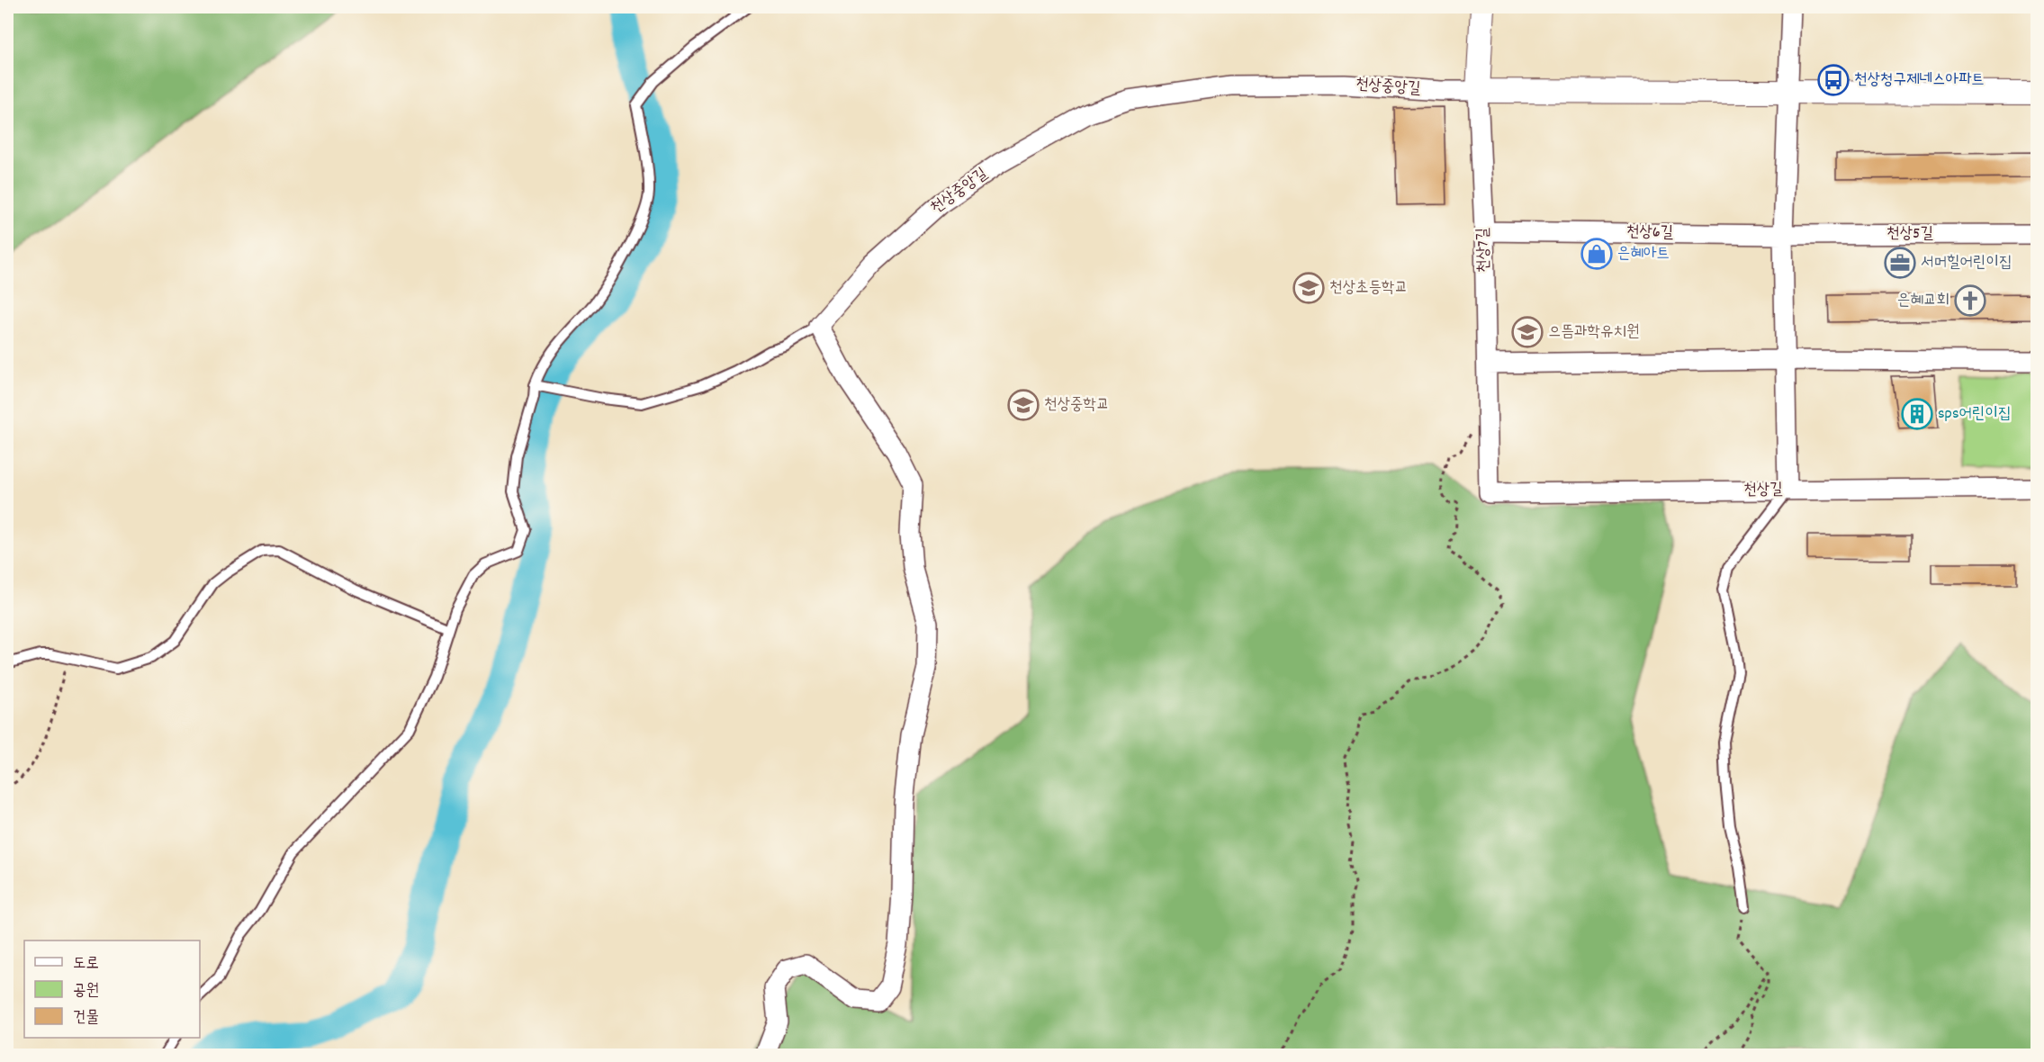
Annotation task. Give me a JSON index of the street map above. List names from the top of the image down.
{
  "streets": {
    "street": [
      "천상중앙길",
      "천상6길",
      "천상5길",
      "천상7길",
      "천상길"
    ]
  },
  "crossings": [
    ["천상중앙길", "천상7길"],
    ["천상6길", "천상5길"],
    ["천상6길", "천상7길"],
    ["천상7길", "천상길"]
  ],
  "places": {
    "bus stop": ["천상청구제네스아파트"],
    "shop": ["은혜아트"],
    "office": ["서머힐어린이집"],
    "school or university": ["천상초등학교", "으뜸과학유치원", "천상중학교"],
    "church": ["은혜교회"],
    "building": ["sps어린이집"]
  },
  "legend": ["도로", "공원", "건물"]
}
